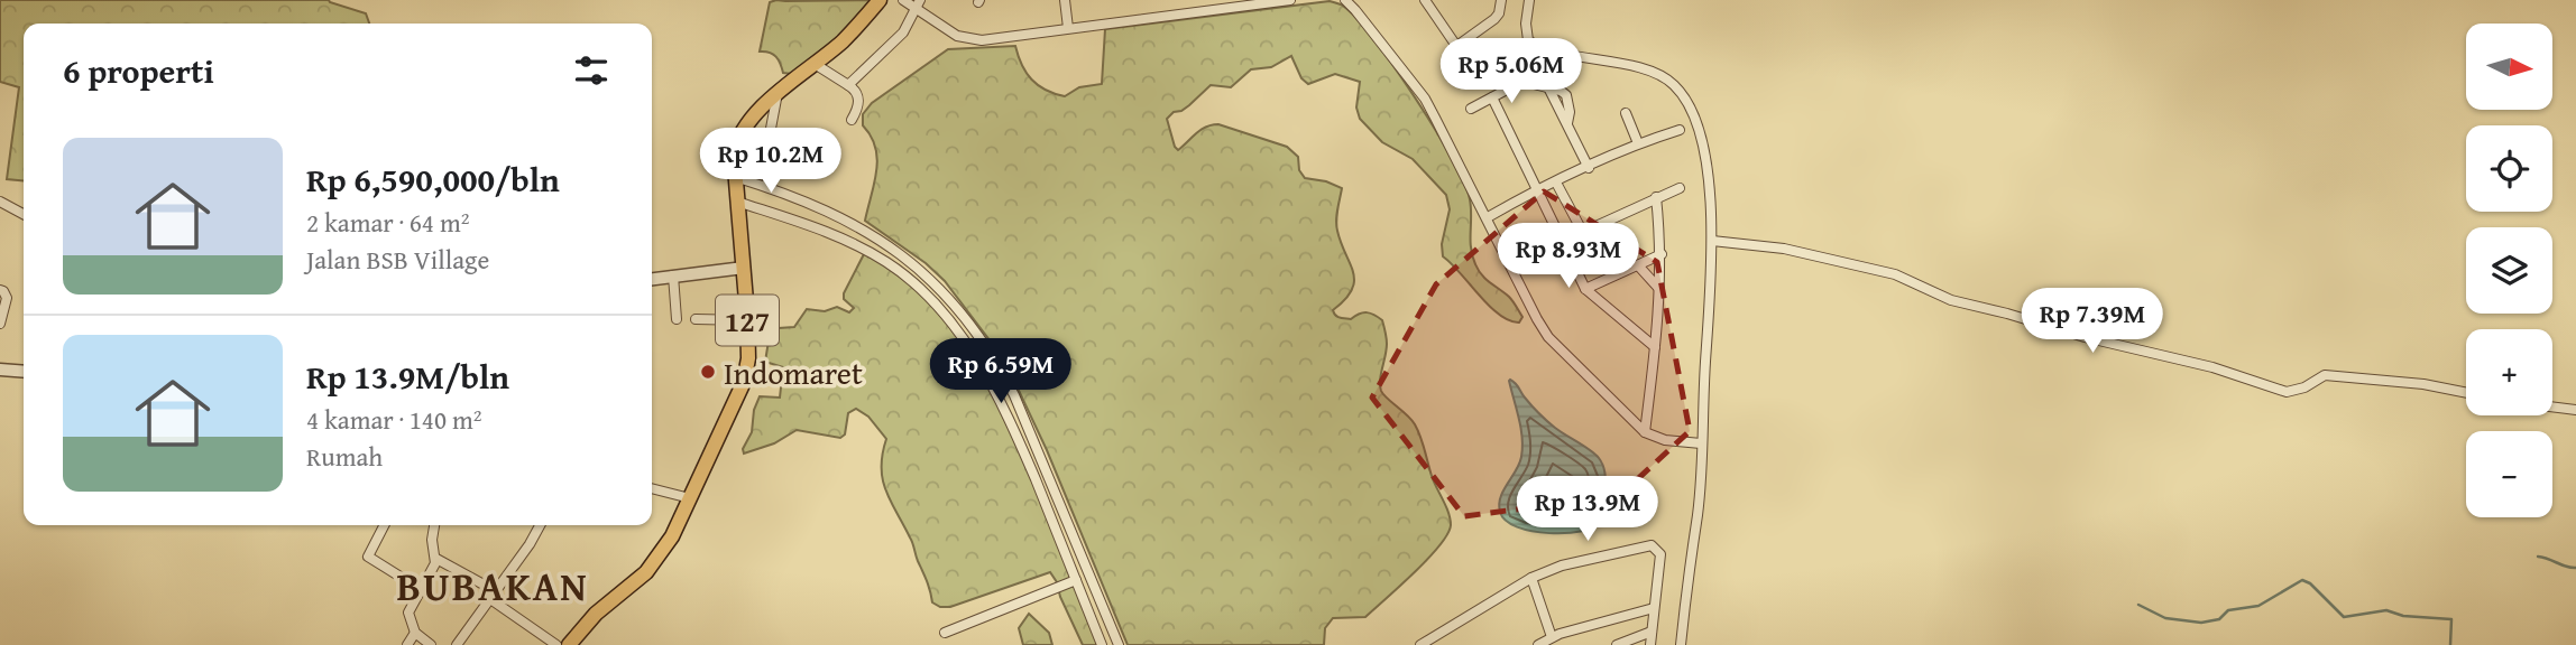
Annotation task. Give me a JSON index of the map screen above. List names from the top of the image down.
{
  "streets": {
    "main road": ["127"]
  },
  "districts": ["BUBAKAN"],
  "places": ["Indomaret"],
  "north": "right",
  "page": {
    "map_buttons": ["+", "−"],
    "heading": "6 properti",
    "price": [
      "Rp 5.06M",
      "Rp 10.2M",
      "Rp 8.93M",
      "Rp 7.39M",
      "Rp 6.59M",
      "Rp 13.9M"
    ],
    "list": [
      {
        "name": "Rp 6,590,000/bln",
        "note": "2 kamar · 64 m² · Jalan BSB Village"
      },
      {
        "name": "Rp 13.9M/bln",
        "note": "4 kamar · 140 m² · Rumah"
      }
    ]
  }
}
